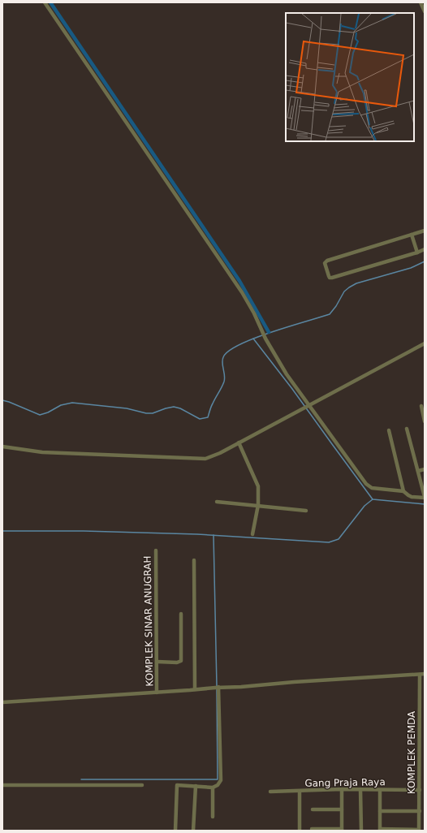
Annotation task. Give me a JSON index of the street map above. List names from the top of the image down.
{
  "streets": {
    "street": ["KOMPLEK SINAR ANUGRAH", "KOMPLEK PEMDA", "Gang Praja Raya"]
  },
  "crossings": [
    ["KOMPLEK PEMDA", "Gang Praja Raya"]
  ]
}
